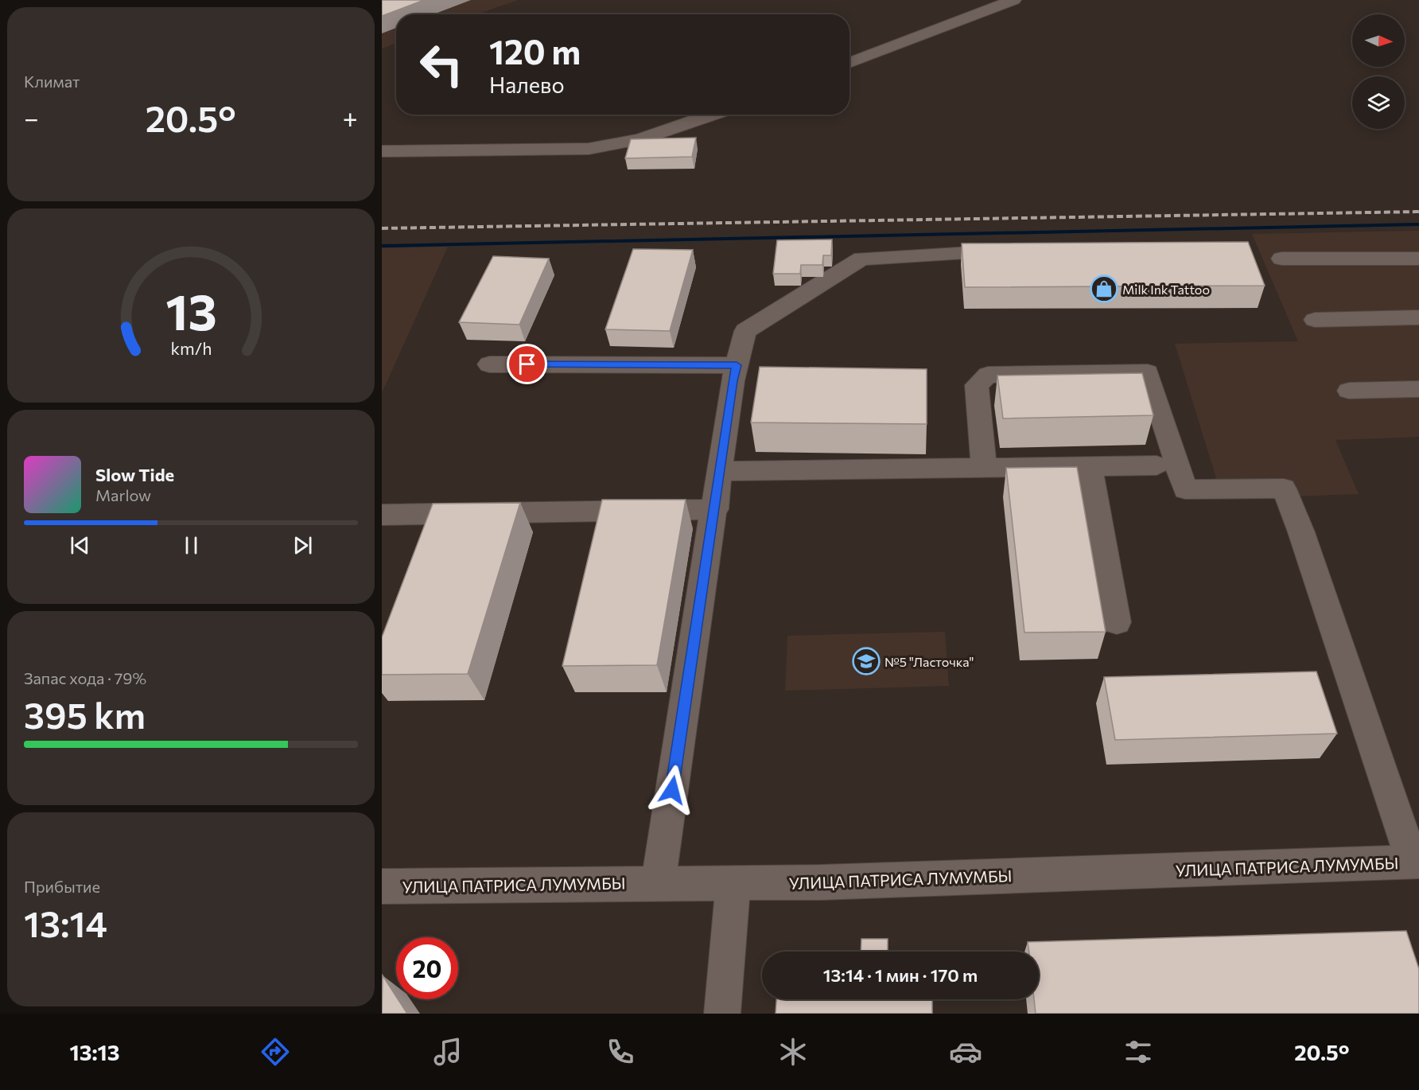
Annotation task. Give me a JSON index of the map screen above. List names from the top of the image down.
{
  "streets": {
    "street": ["УЛИЦА ПАТРИСА ЛУМУМБЫ"]
  },
  "places": {
    "shop": ["Milk Ink Tattoo"],
    "school or university": ["№5 \"Ласточка\""]
  },
  "north": "right",
  "page": {
    "tile": [
      "Климат",
      ["Запас хода · 79%", "395 km"],
      ["Прибытие", "13:14"]
    ],
    "turn": ["120 m", "Налево"],
    "heat": ["−", "20.5°", "+"],
    "song": ["Slow Tide", "Marlow"],
    "limit": "20",
    "trip": "13:14 · 1 мин · 170 m",
    "tabs": ["13:13", "20.5°"],
    "gauge": ["13", "km/h"]
  }
}
